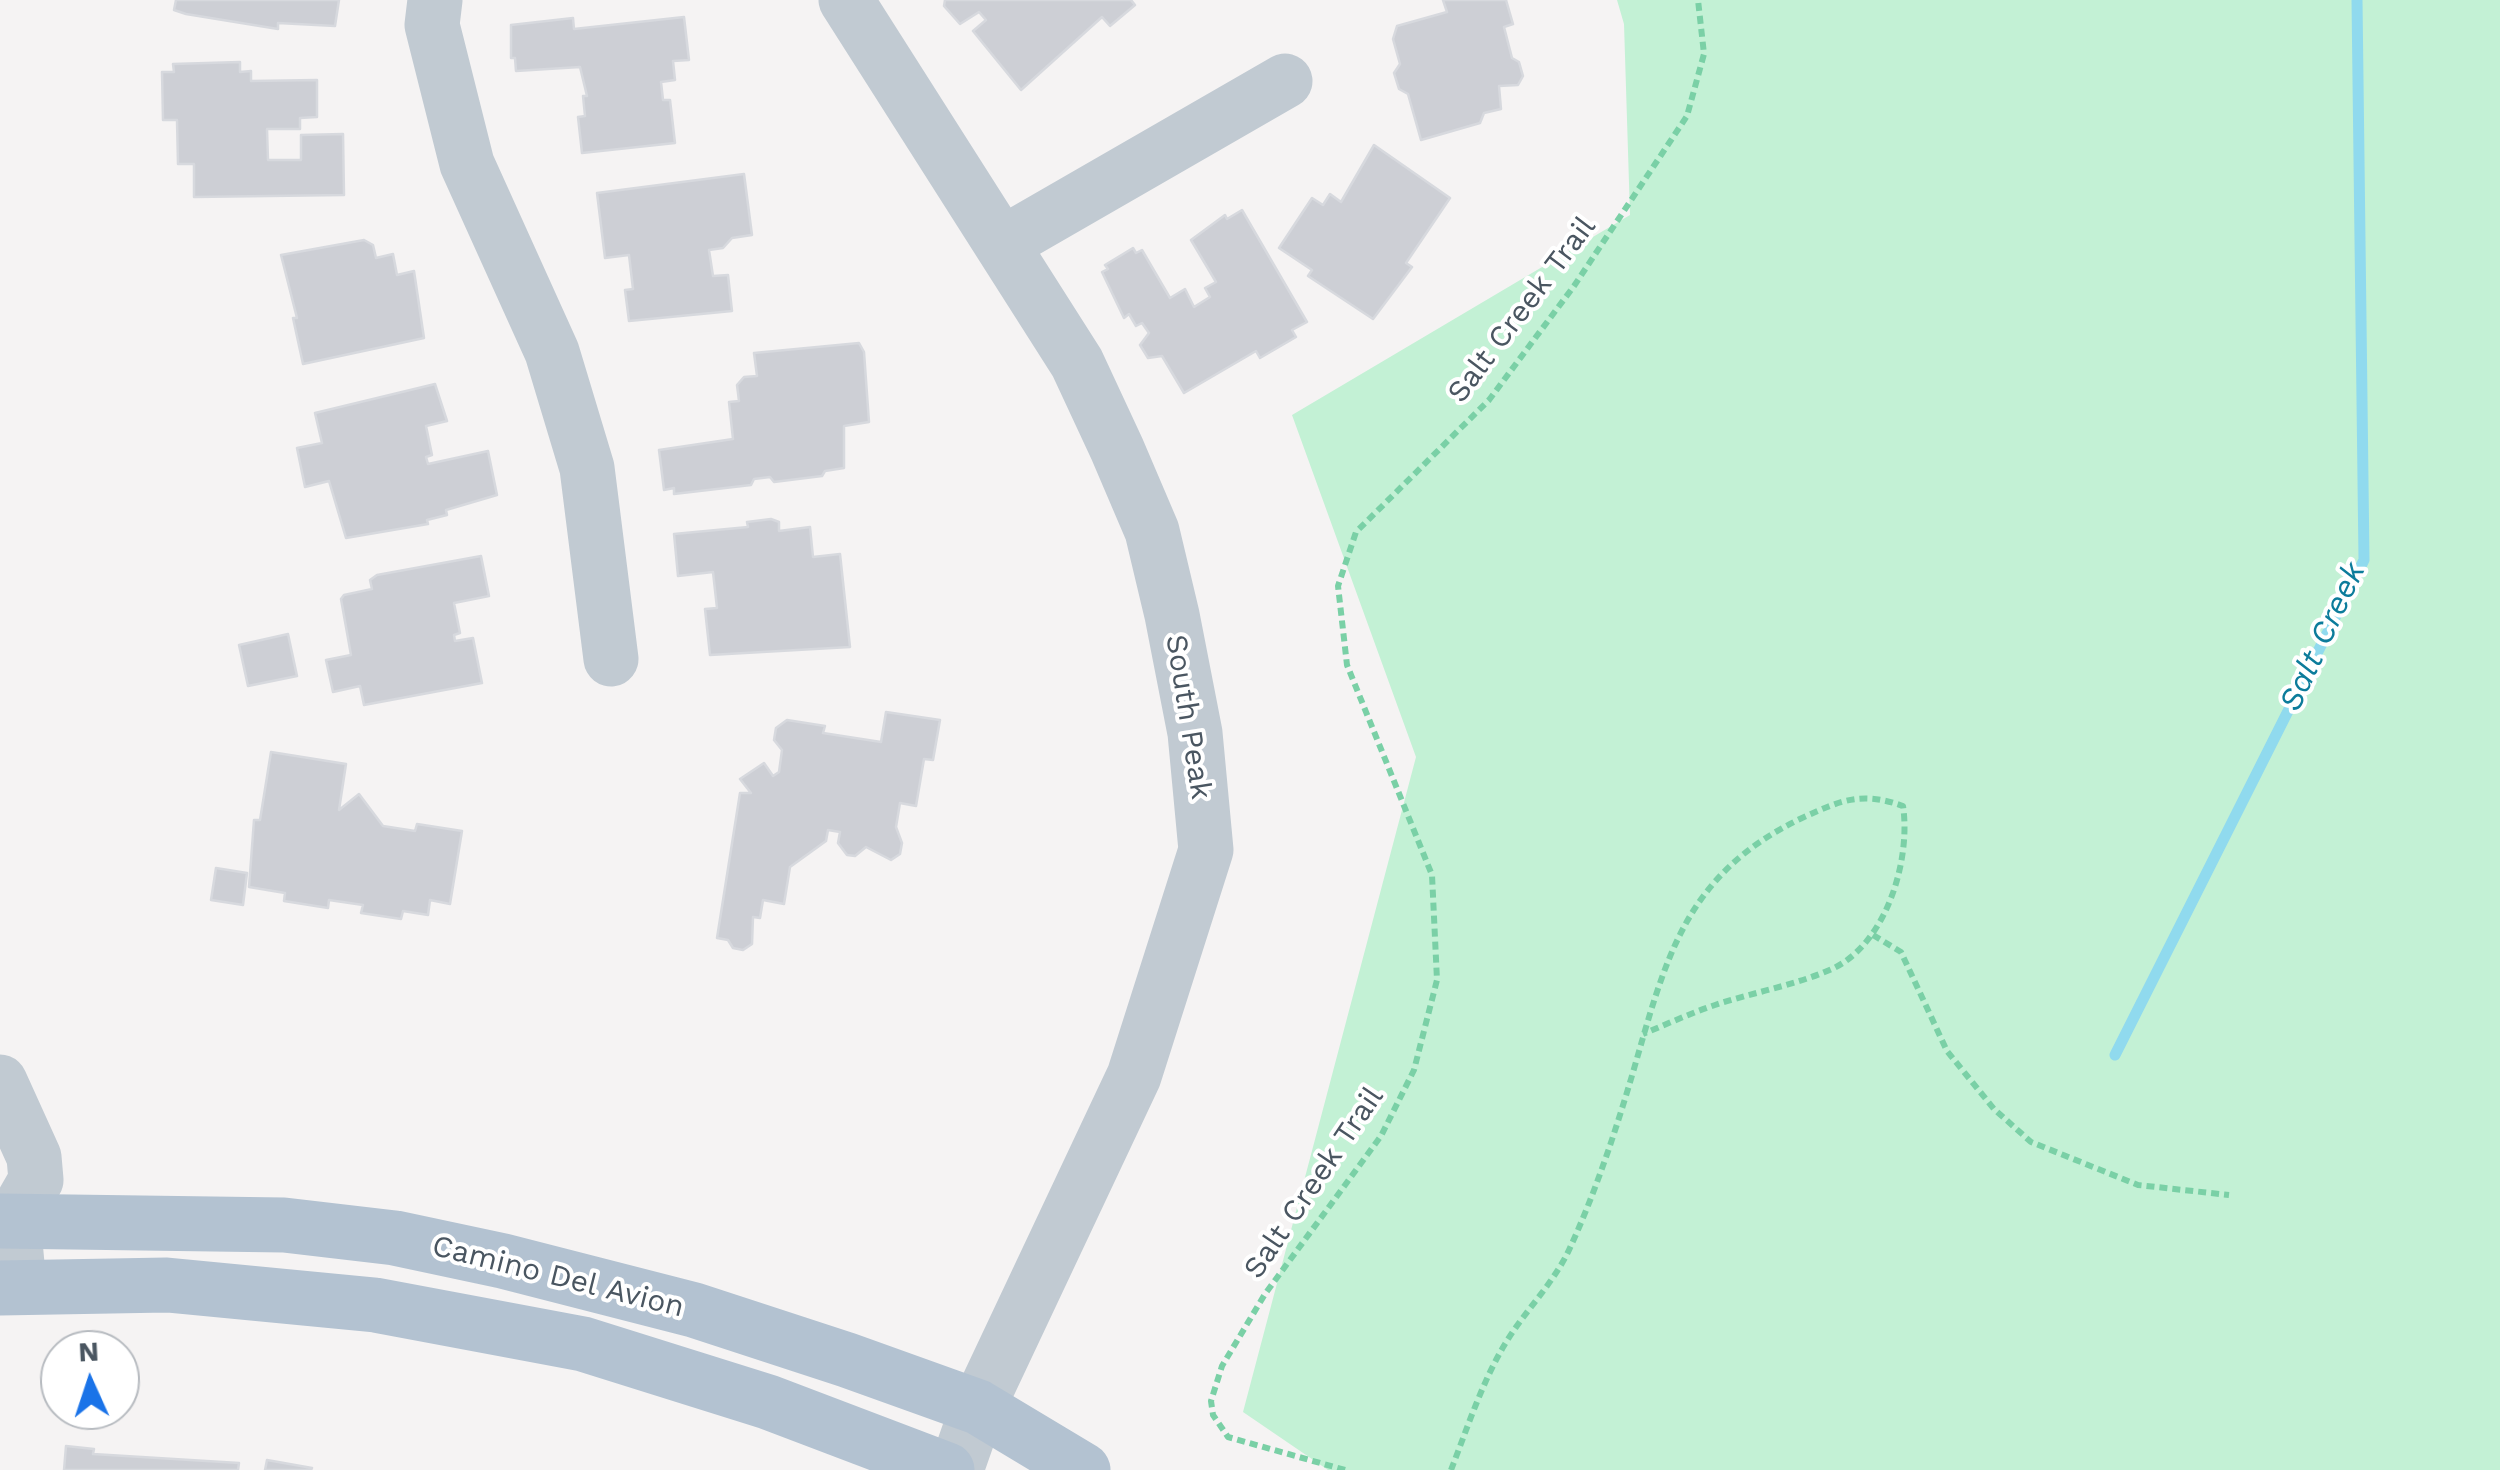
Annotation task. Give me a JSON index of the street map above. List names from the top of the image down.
{
  "streets": {
    "main road": ["Camino Del Avion"],
    "street": ["South Peak"],
    "path": ["Salt Creek Trail"]
  },
  "crossings": [
    ["South Peak", "Camino Del Avion"]
  ],
  "water": ["Salt Creek"],
  "north": "top"
}
